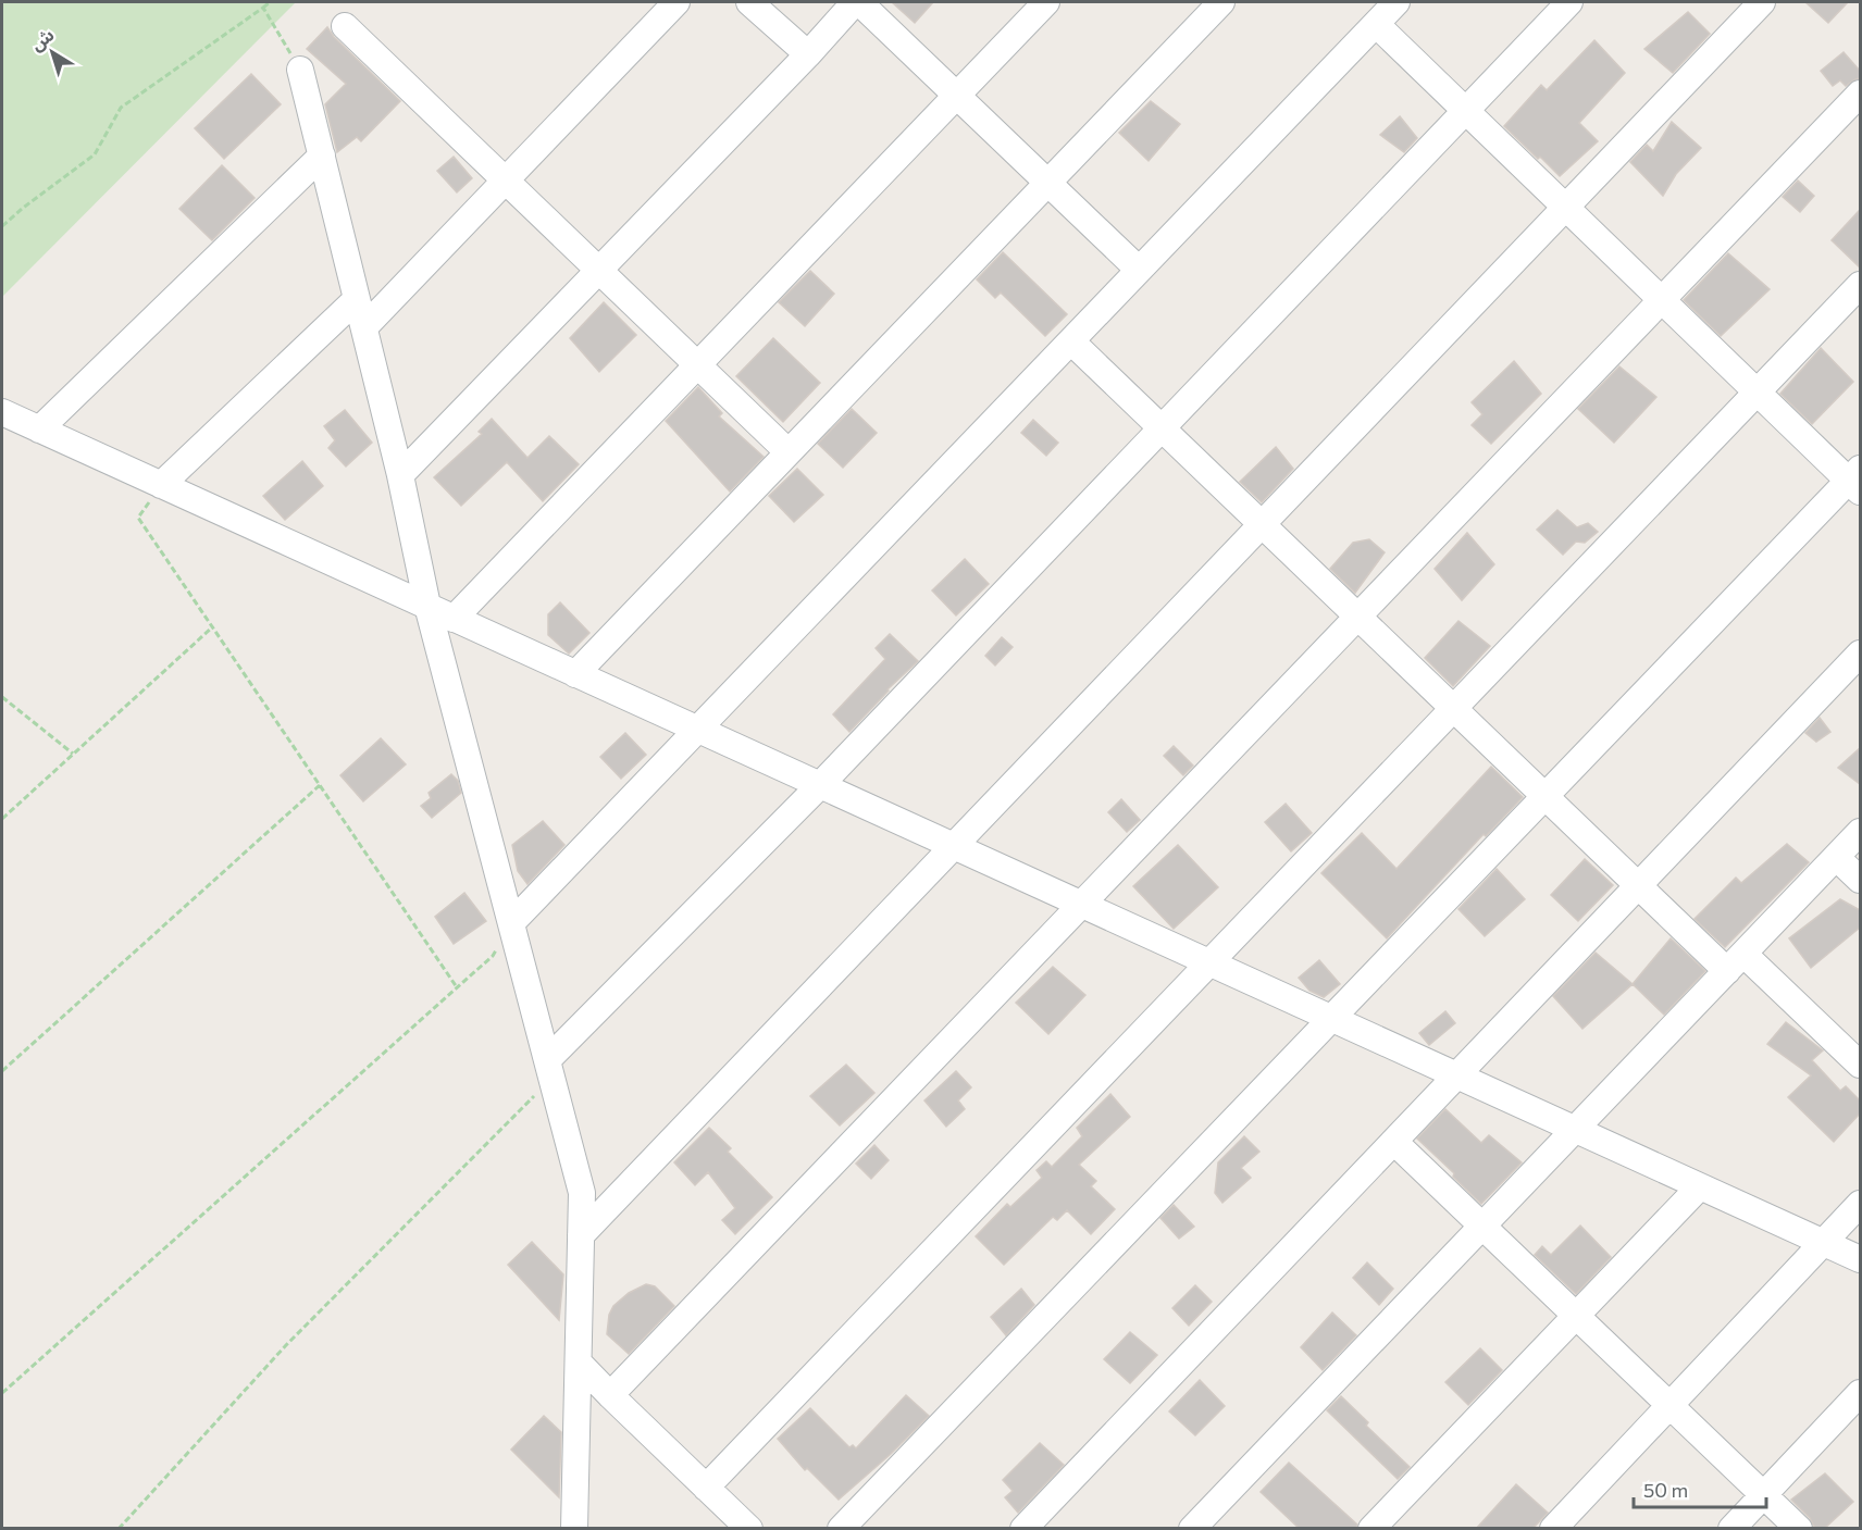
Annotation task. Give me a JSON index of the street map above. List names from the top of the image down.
{
  "scale_bar": "50 m",
  "north": "top left"
}
